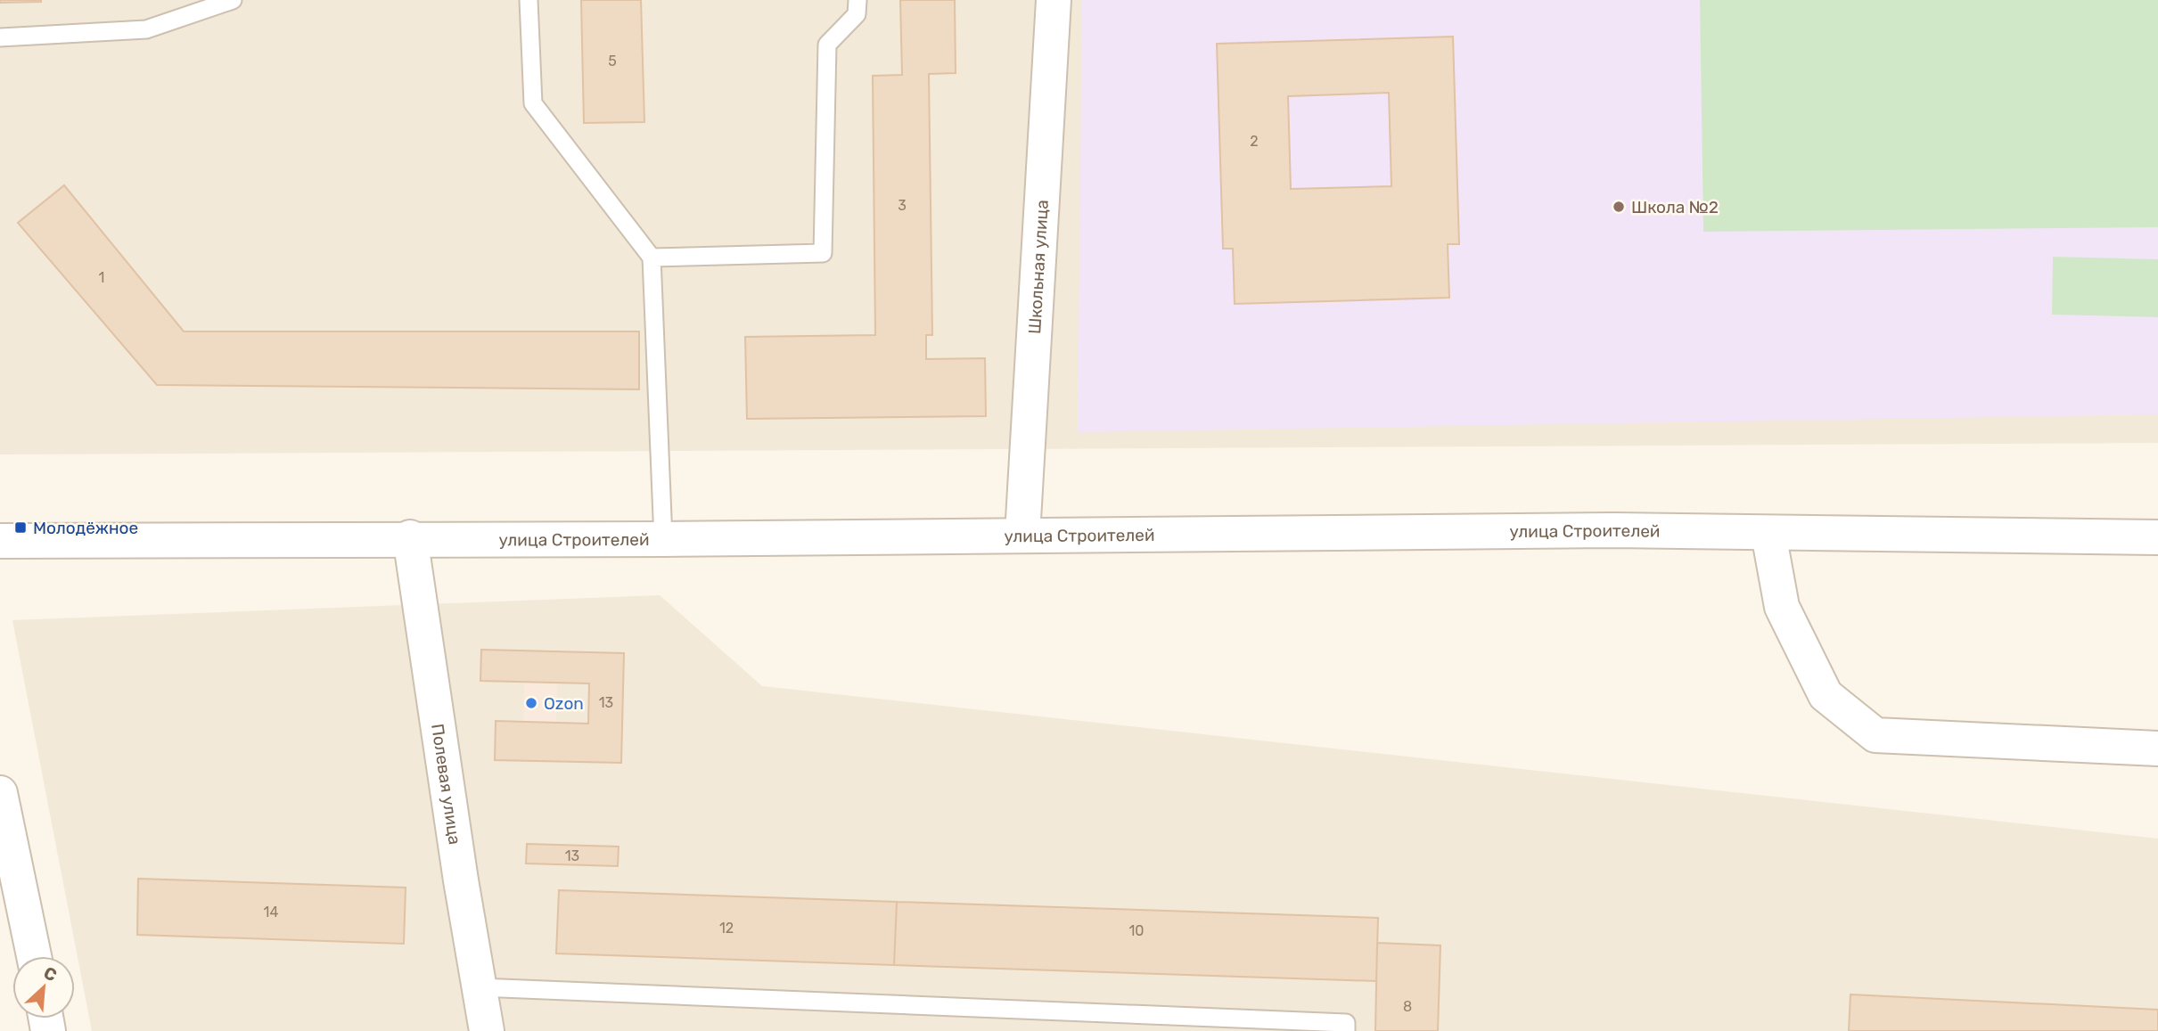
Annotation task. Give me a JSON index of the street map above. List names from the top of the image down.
{
  "streets": {
    "street": ["Школьная улица", "улица Строителей", "Полевая улица"]
  },
  "crossings": [
    ["Школьная улица", "улица Строителей"],
    ["улица Строителей", "Полевая улица"]
  ],
  "places": {
    "other": ["Школа №2", "Ozon"],
    "transit": ["Молодёжное"]
  },
  "house_numbers": [
    "5",
    "2",
    "3",
    "1",
    "13",
    "13",
    "14",
    "12",
    "10",
    "8"
  ],
  "north": "top right"
}
